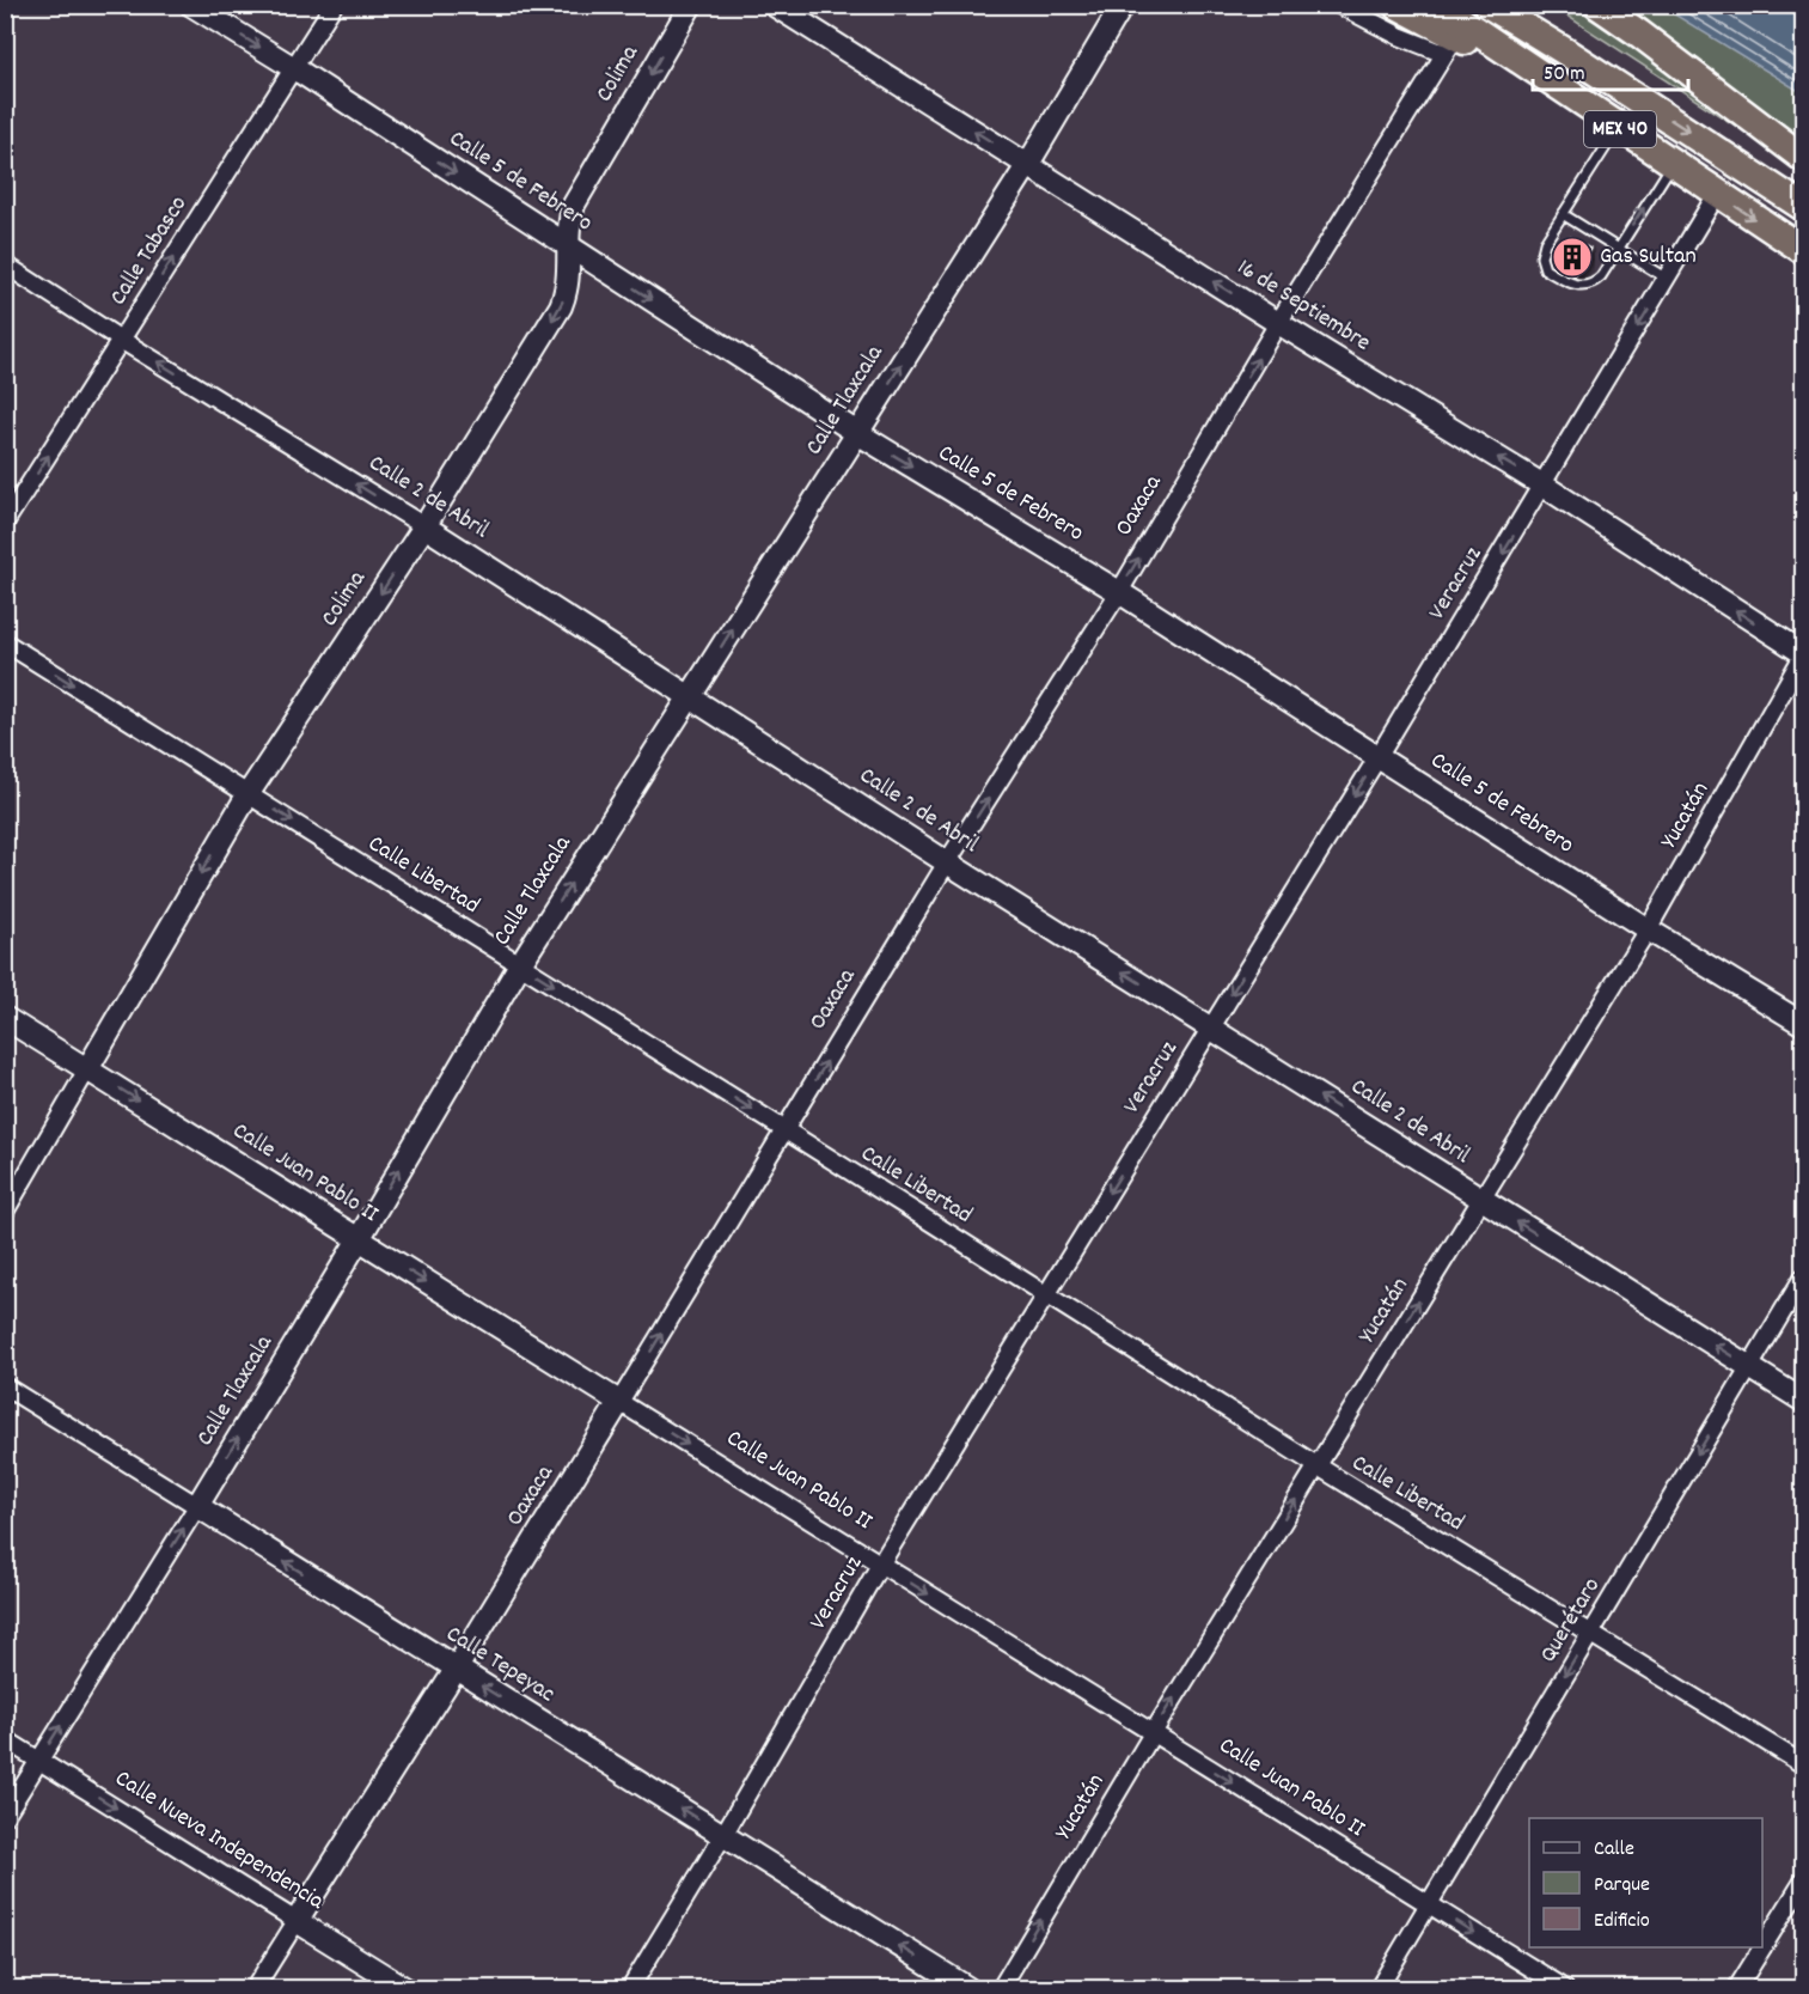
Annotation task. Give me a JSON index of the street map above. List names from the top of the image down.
{
  "streets": {
    "highway": ["MEX 40"],
    "street": [
      "Colima",
      "Calle 5 de Febrero",
      "Calle Tabasco",
      "16 de Septiembre",
      "Calle Tlaxcala",
      "Calle 2 de Abril",
      "Oaxaca",
      "Veracruz",
      "Yucatán",
      "Calle Libertad",
      "Calle Juan Pablo II",
      "Querétaro",
      "Calle Tepeyac",
      "Calle Nueva Independencia"
    ]
  },
  "crossings": [
    ["Colima", "Calle 5 de Febrero"],
    ["Colima", "Calle 2 de Abril"],
    ["Colima", "Calle Libertad"],
    ["Colima", "Calle Juan Pablo II"],
    ["MEX 40", "Veracruz"],
    ["Calle 5 de Febrero", "Calle Tabasco"],
    ["Calle 5 de Febrero", "Calle Tlaxcala"],
    ["Calle 5 de Febrero", "Oaxaca"],
    ["Calle 5 de Febrero", "Veracruz"],
    ["Calle 5 de Febrero", "Yucatán"],
    ["Calle Tabasco", "Calle 2 de Abril"],
    ["16 de Septiembre", "Calle Tlaxcala"],
    ["16 de Septiembre", "Oaxaca"],
    ["16 de Septiembre", "Veracruz"],
    ["16 de Septiembre", "Yucatán"],
    ["Calle Tlaxcala", "Calle 2 de Abril"],
    ["Calle Tlaxcala", "Calle Libertad"],
    ["Calle Tlaxcala", "Calle Juan Pablo II"],
    ["Calle Tlaxcala", "Calle Tepeyac"],
    ["Calle Tlaxcala", "Calle Nueva Independencia"],
    ["Calle 2 de Abril", "Oaxaca"],
    ["Calle 2 de Abril", "Veracruz"],
    ["Calle 2 de Abril", "Yucatán"],
    ["Calle 2 de Abril", "Querétaro"],
    ["Oaxaca", "Calle Libertad"],
    ["Oaxaca", "Calle Juan Pablo II"],
    ["Oaxaca", "Calle Tepeyac"],
    ["Oaxaca", "Calle Nueva Independencia"],
    ["Veracruz", "Calle Libertad"],
    ["Veracruz", "Calle Juan Pablo II"],
    ["Veracruz", "Calle Tepeyac"],
    ["Yucatán", "Calle Libertad"],
    ["Yucatán", "Calle Juan Pablo II"],
    ["Calle Libertad", "Querétaro"],
    ["Calle Juan Pablo II", "Querétaro"]
  ],
  "one_way": [
    "Colima",
    "Calle 5 de Febrero",
    "Calle Tabasco",
    "16 de Septiembre",
    "Calle Tlaxcala",
    "Calle 2 de Abril",
    "Oaxaca",
    "Veracruz",
    "Yucatán",
    "Calle Libertad",
    "Calle Juan Pablo II",
    "Querétaro",
    "Calle Tepeyac",
    "Calle Nueva Independencia"
  ],
  "places": {
    "building": ["Gas Sultan"]
  },
  "legend": ["Calle", "Parque", "Edificio"],
  "scale_bar": "50 m"
}
